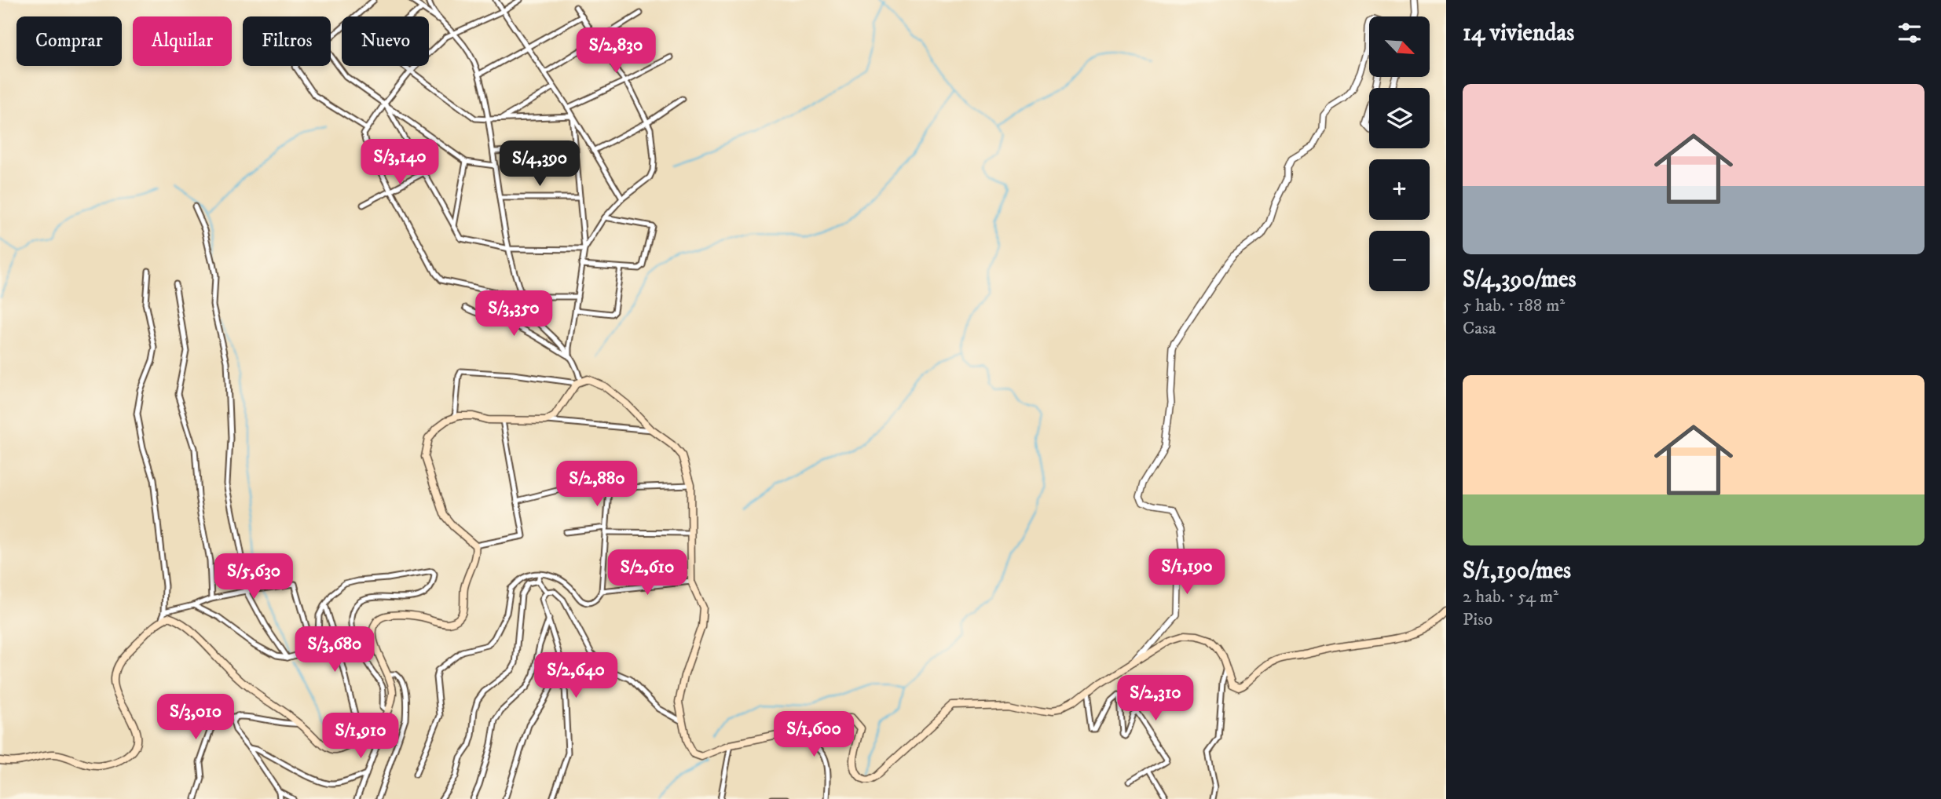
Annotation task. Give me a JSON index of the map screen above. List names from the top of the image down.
{
  "north": "bottom right",
  "page": {
    "heading": "14 viviendas",
    "map_buttons": ["+", "−"],
    "chip": [
      "Comprar",
      "Alquilar",
      "Filtros",
      "Nuevo"
    ],
    "price": [
      "S/2,830",
      "S/3,140",
      "S/4,390",
      "S/3,350",
      "S/2,880",
      "S/1,190",
      "S/2,610",
      "S/5,630",
      "S/3,680",
      "S/2,640",
      "S/2,310",
      "S/3,010",
      "S/1,600",
      "S/1,910"
    ],
    "list": [
      {
        "name": "S/4,390/mes",
        "note": "5 hab. · 188 m² · Casa"
      },
      {
        "name": "S/1,190/mes",
        "note": "2 hab. · 54 m² · Piso"
      }
    ]
  }
}
